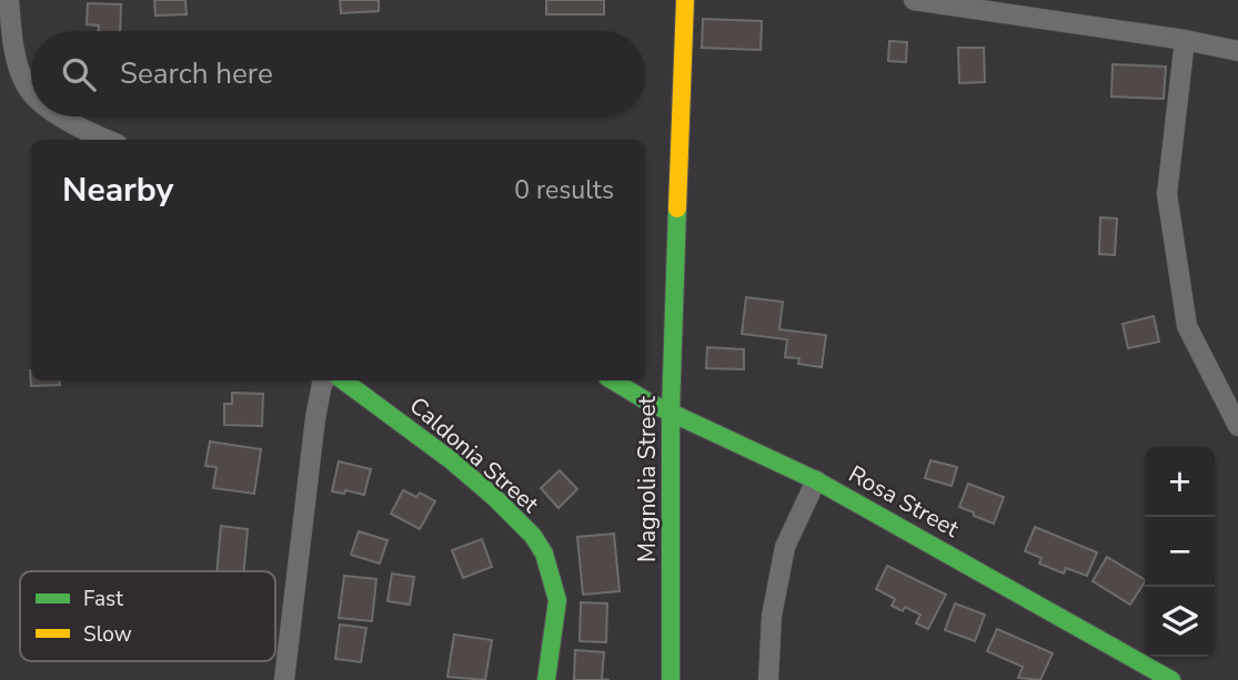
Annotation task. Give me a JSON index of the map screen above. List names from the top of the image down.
{
  "streets": {
    "street": ["Caldonia Street", "Magnolia Street", "Rosa Street"]
  },
  "crossings": [
    ["Magnolia Street", "Rosa Street"]
  ],
  "legend": ["Fast", "Slow"],
  "page": {
    "search": "Search here",
    "heading": ["Nearby", "0 results"],
    "map_buttons": ["+", "−"]
  }
}
